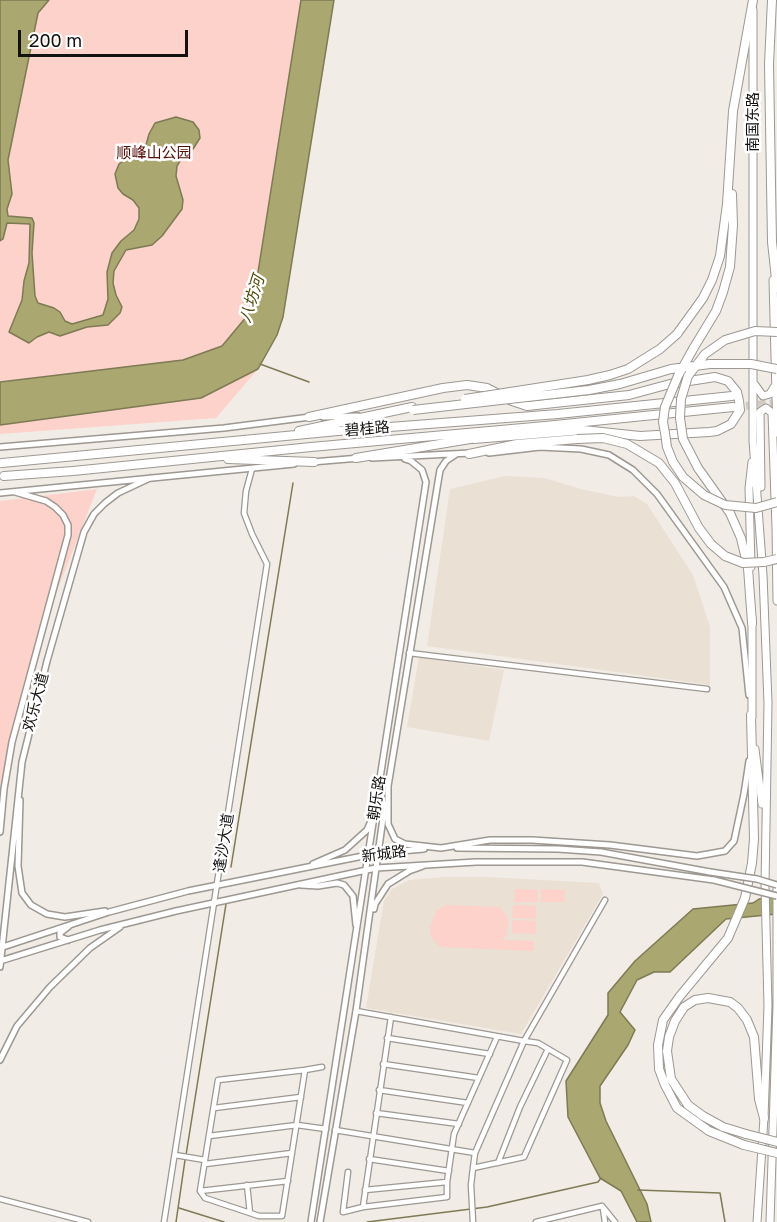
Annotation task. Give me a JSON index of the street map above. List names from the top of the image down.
{
  "streets": {
    "highway": ["南国东路", "碧桂路"],
    "street": [
      "欢乐大道",
      "朝乐路",
      "逢沙大道",
      "新城路"
    ]
  },
  "crossings": [
    ["欢乐大道", "新城路"],
    ["朝乐路", "新城路"],
    ["逢沙大道", "新城路"]
  ],
  "water": ["八坊河"],
  "parks": ["顺峰山公园"],
  "scale_bar": "200 m"
}
